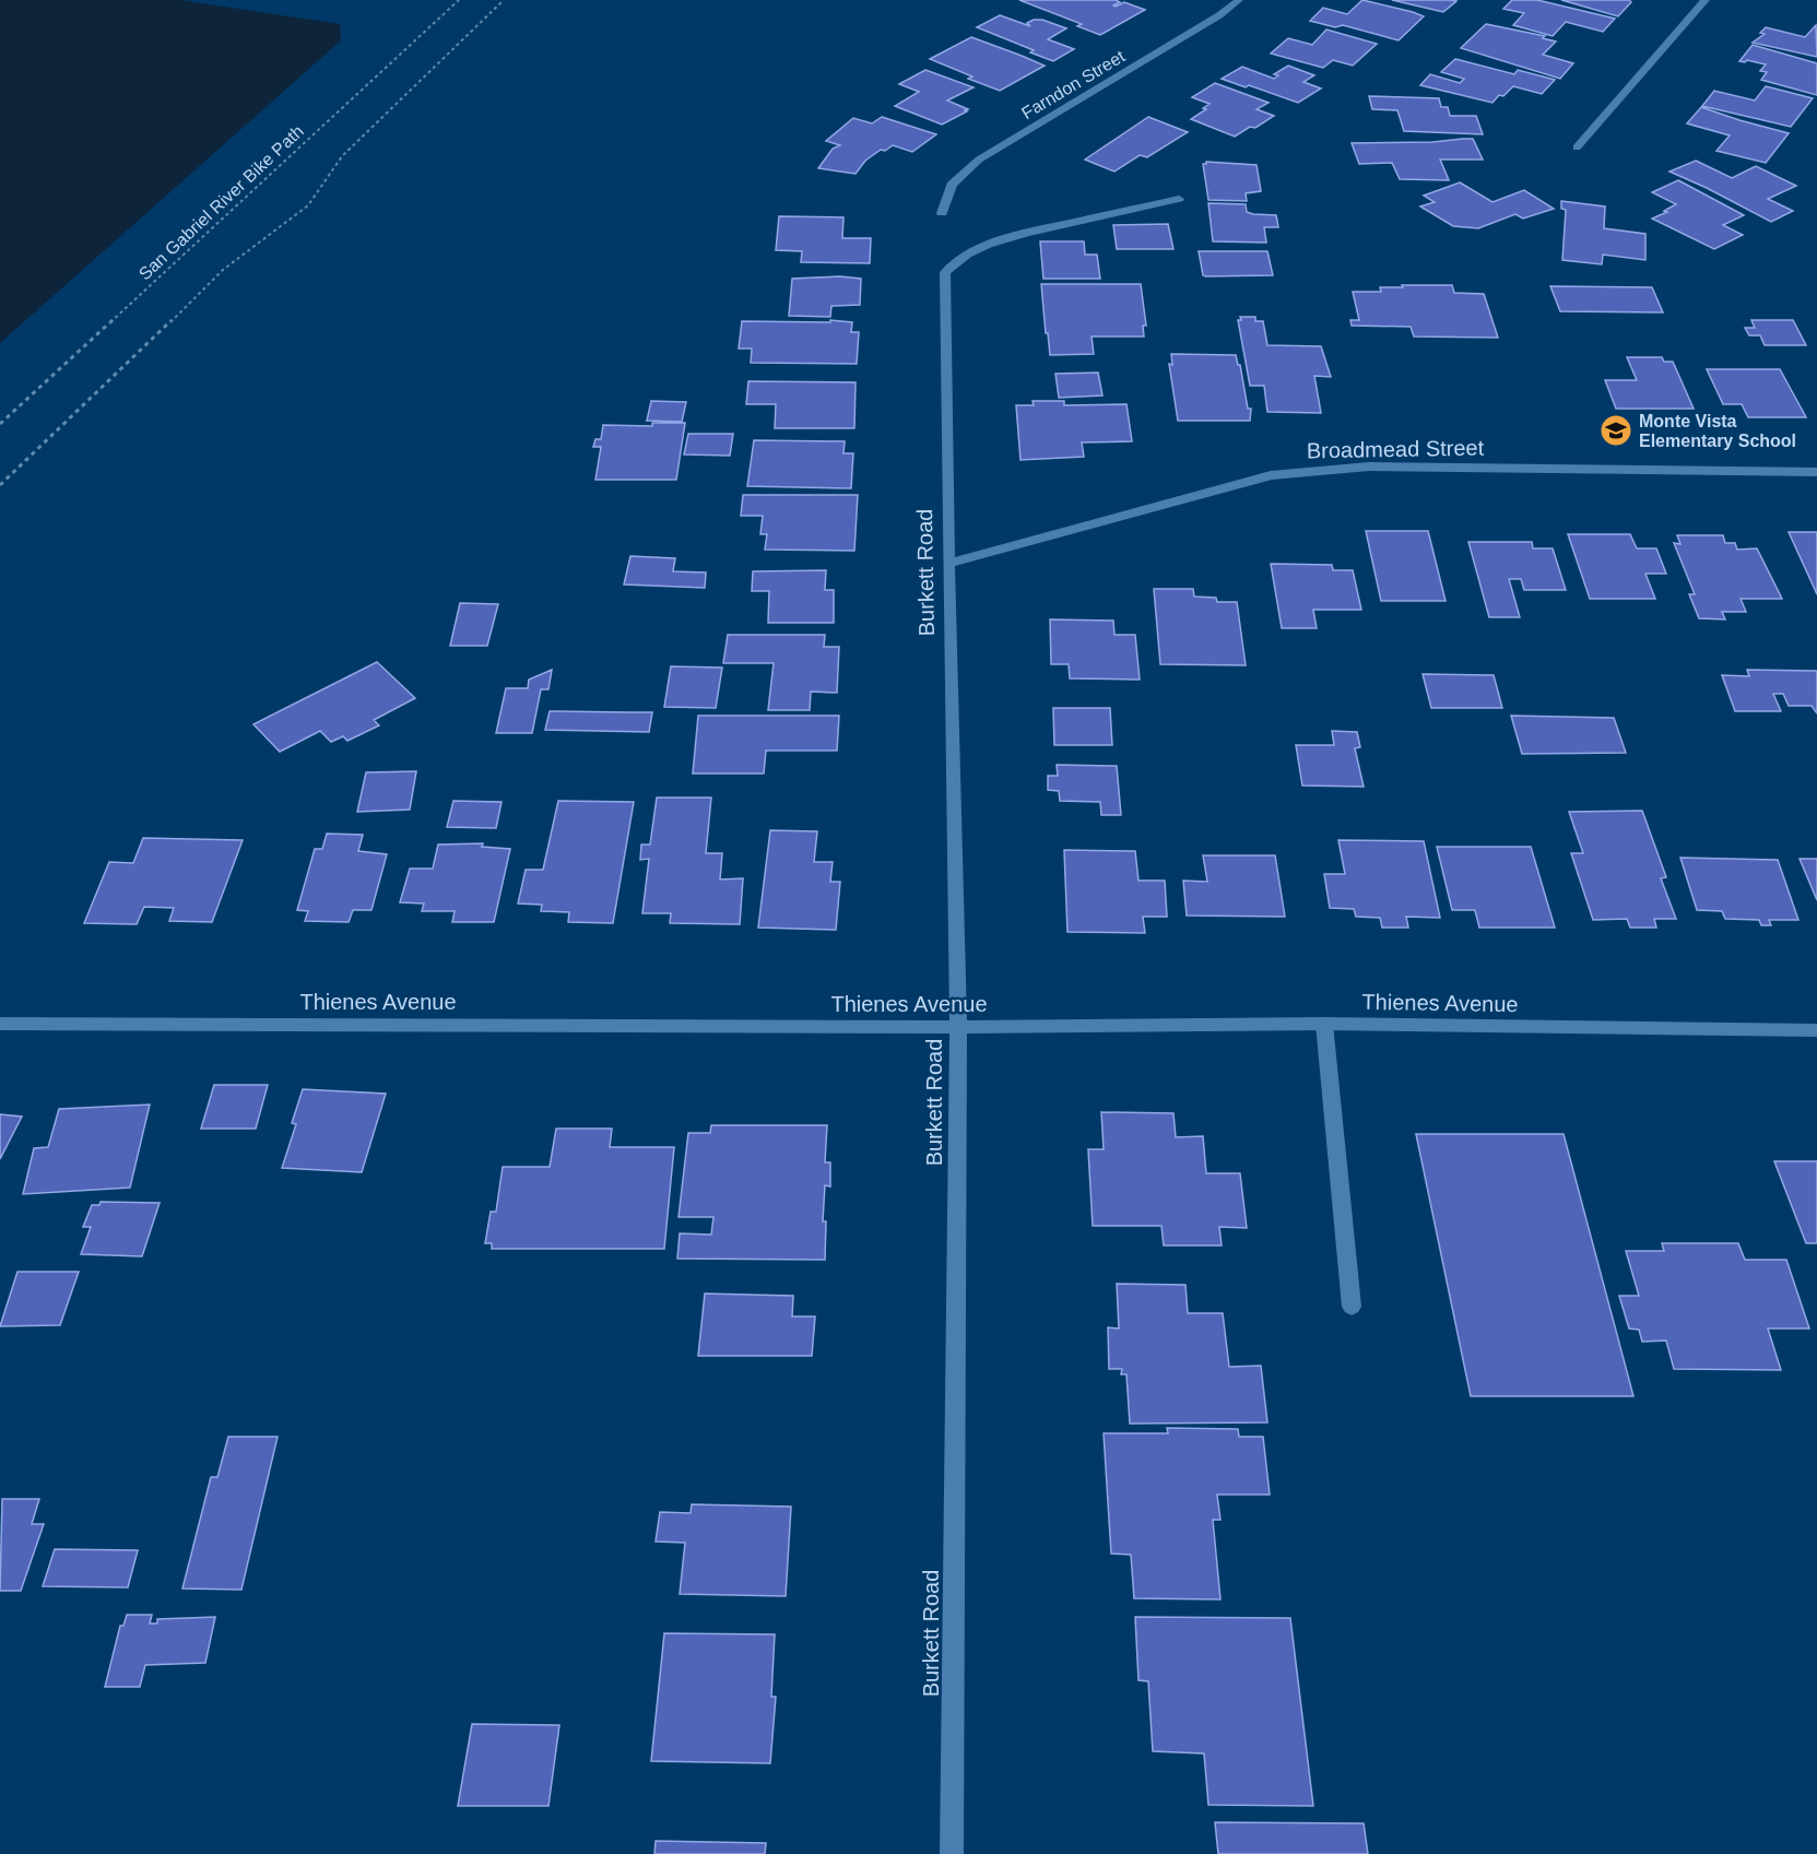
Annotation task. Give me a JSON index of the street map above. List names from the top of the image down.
{
  "streets": {
    "street": [
      "Farndon Street",
      "Broadmead Street",
      "Burkett Road",
      "Thienes Avenue"
    ],
    "path": ["San Gabriel River Bike Path"]
  },
  "crossings": [
    ["Broadmead Street", "Burkett Road"],
    ["Burkett Road", "Thienes Avenue"]
  ],
  "places": {
    "school or university": ["Monte Vista Elementary School"]
  }
}
